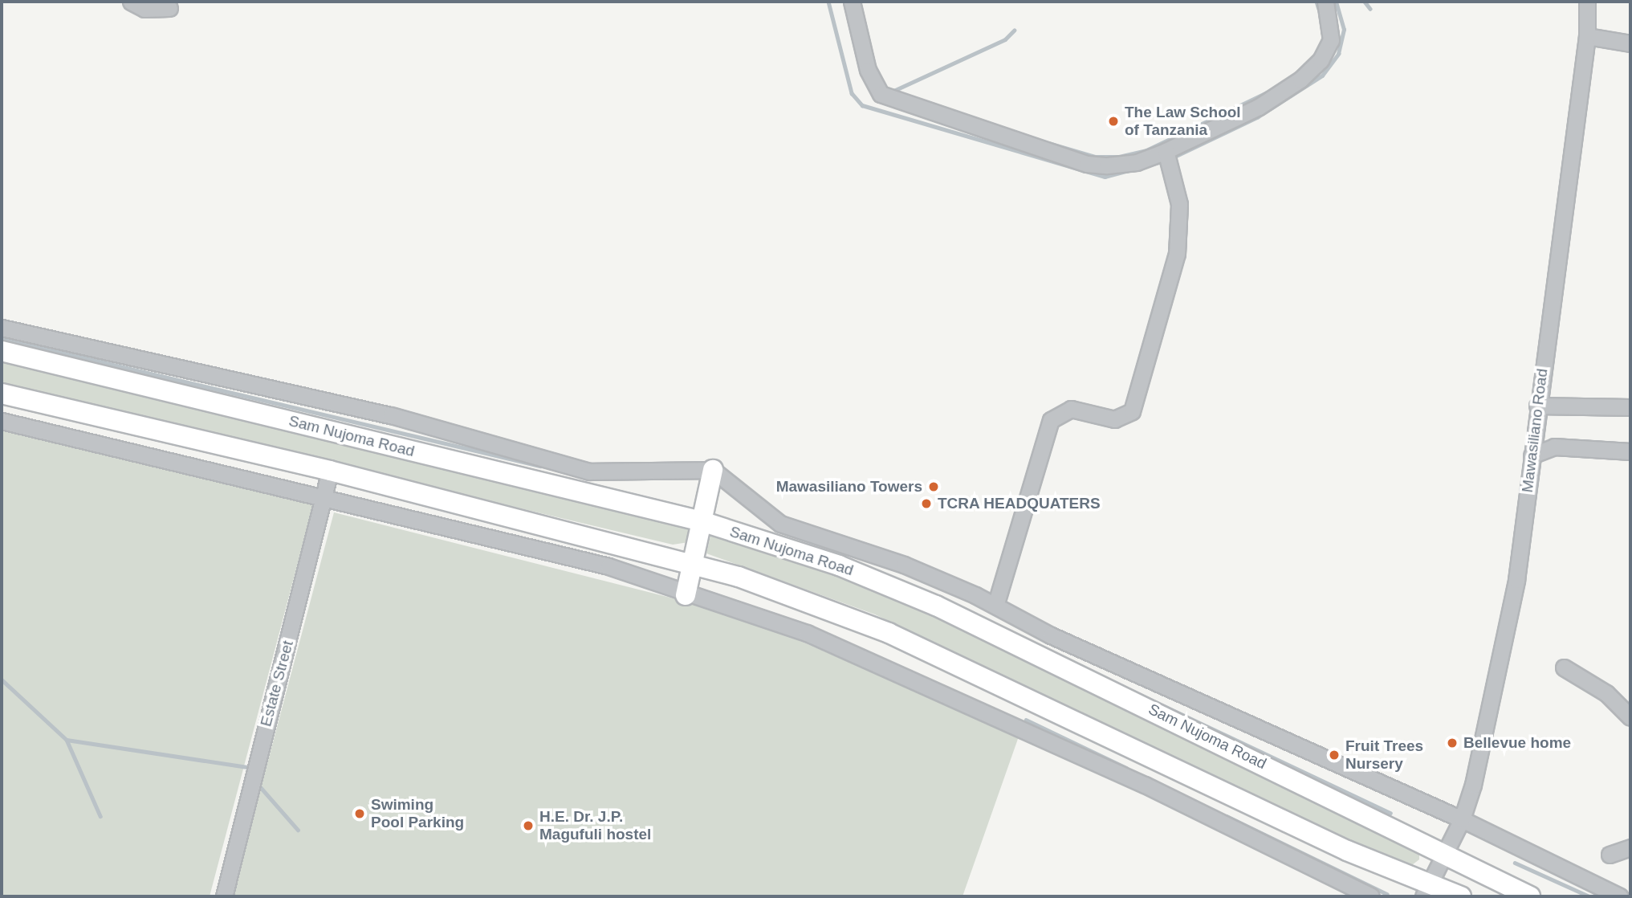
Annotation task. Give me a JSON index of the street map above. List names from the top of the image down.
{
  "streets": {
    "main road": ["Sam Nujoma Road"],
    "street": ["Mawasiliano Road", "Estate Street"]
  },
  "crossings": [
    ["Mawasiliano Road", "Sam Nujoma Road"]
  ],
  "places": [
    "The Law School of Tanzania",
    "Mawasiliano Towers",
    "TCRA HEADQUATERS",
    "Bellevue home",
    "Fruit Trees Nursery",
    "Swiming Pool Parking",
    "H.E. Dr. J.P. Magufuli hostel"
  ]
}
